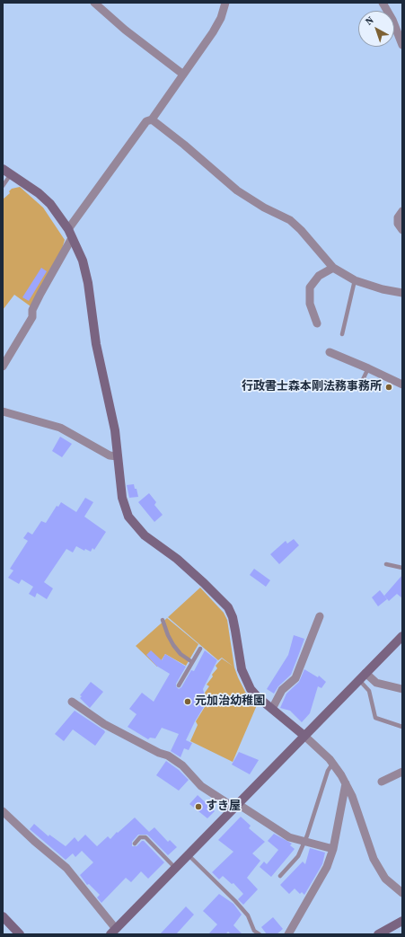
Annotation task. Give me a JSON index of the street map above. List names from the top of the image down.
{
  "places": ["行政書士森本剛法務事務所", "元加治幼稚園", "すき屋"],
  "north": "top left"
}
